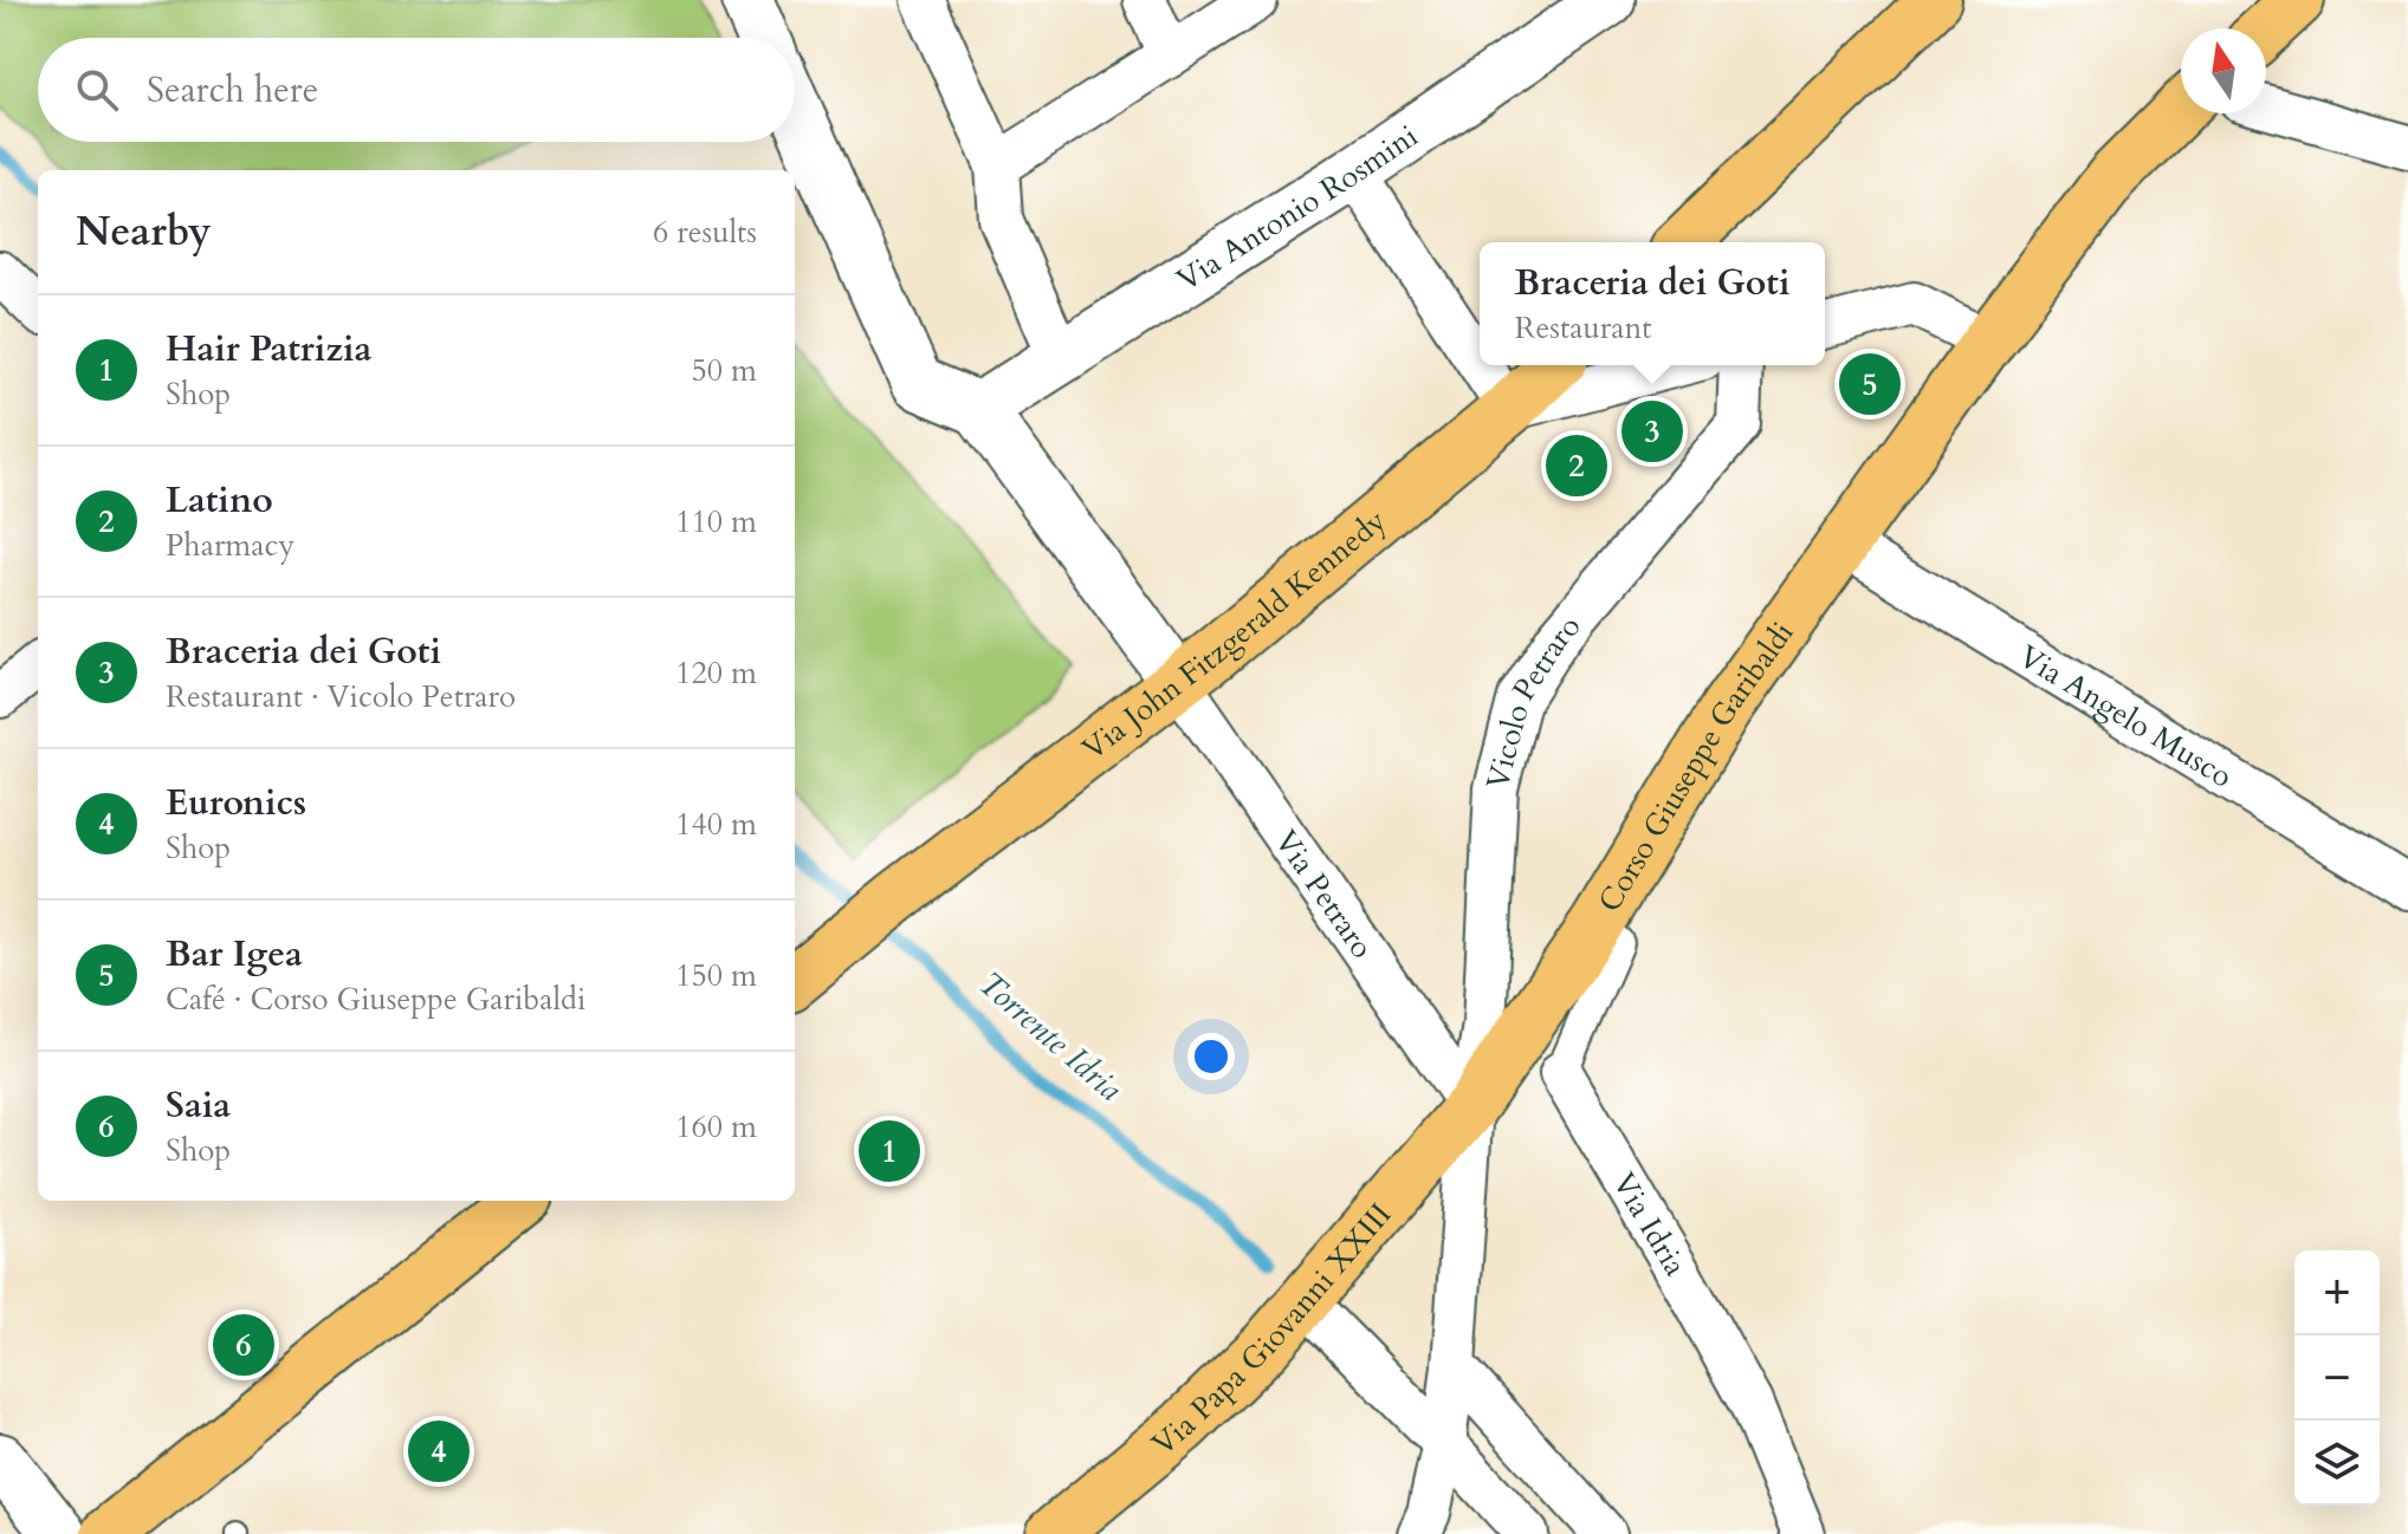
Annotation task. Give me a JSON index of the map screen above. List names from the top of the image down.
{
  "streets": {
    "main road": ["Via John Fitzgerald Kennedy", "Corso Giuseppe Garibaldi", "Via Papa Giovanni XXIII"],
    "street": [
      "Via Antonio Rosmini",
      "Vicolo Petraro",
      "Via Angelo Musco",
      "Via Petraro",
      "Via Idria"
    ]
  },
  "crossings": [
    ["Via John Fitzgerald Kennedy", "Via Petraro"],
    ["Vicolo Petraro", "Corso Giuseppe Garibaldi"],
    ["Vicolo Petraro", "Via Petraro"],
    ["Vicolo Petraro", "Via Papa Giovanni XXIII"],
    ["Via Angelo Musco", "Corso Giuseppe Garibaldi"],
    ["Corso Giuseppe Garibaldi", "Via Petraro"],
    ["Corso Giuseppe Garibaldi", "Via Idria"],
    ["Corso Giuseppe Garibaldi", "Via Papa Giovanni XXIII"],
    ["Via Petraro", "Via Papa Giovanni XXIII"]
  ],
  "water": ["Torrente Idria"],
  "north": "top",
  "page": {
    "search": "Search here",
    "heading": ["Nearby", "6 results"],
    "popup": ["Braceria dei Goti", "Restaurant"],
    "list": [
      {
        "mark": "1",
        "name": "Hair Patrizia",
        "note": "Shop",
        "value": "50 m"
      },
      {
        "mark": "2",
        "name": "Latino",
        "note": "Pharmacy",
        "value": "110 m"
      },
      {
        "mark": "3",
        "name": "Braceria dei Goti",
        "note": "Restaurant · Vicolo Petraro",
        "value": "120 m"
      },
      {
        "mark": "4",
        "name": "Euronics",
        "note": "Shop",
        "value": "140 m"
      },
      {
        "mark": "5",
        "name": "Bar Igea",
        "note": "Café · Corso Giuseppe Garibaldi",
        "value": "150 m"
      },
      {
        "mark": "6",
        "name": "Saia",
        "note": "Shop",
        "value": "160 m"
      }
    ],
    "pins": [
      "5",
      "3",
      "2",
      "1",
      "6",
      "4"
    ],
    "map_buttons": ["+", "−"]
  }
}
